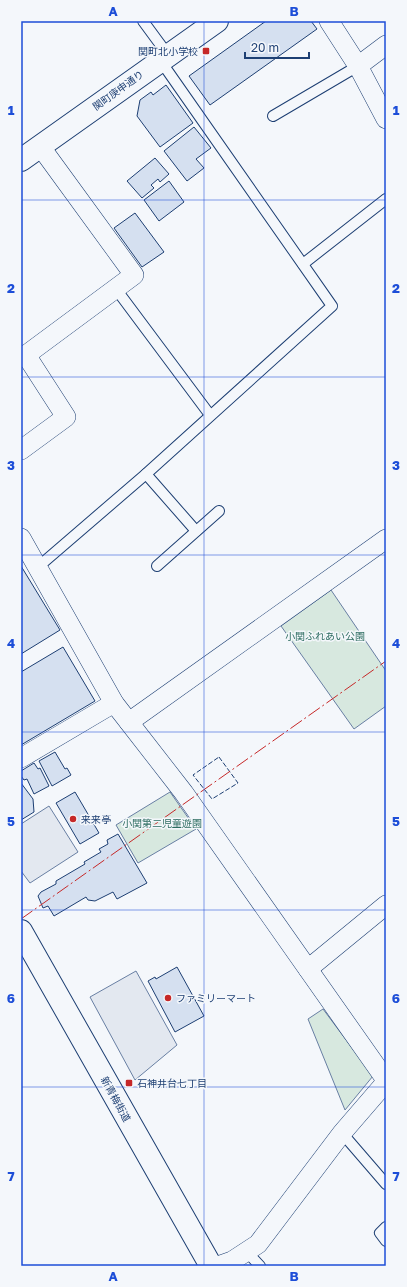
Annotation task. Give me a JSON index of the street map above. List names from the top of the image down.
{
  "streets": {
    "main road": ["関町庚申通り", "新青梅街道"]
  },
  "parks": ["小関ふれあい公園", "小関第二児童遊園"],
  "places": {
    "transit": ["関町北小学校", "石神井台七丁目"],
    "other": ["来来亭", "ファミリーマート"]
  },
  "scale_bar": "20 m",
  "grid": {
    "columns": ["A", "B"],
    "rows": [
      "1",
      "2",
      "3",
      "4",
      "5",
      "6",
      "7"
    ]
  }
}
